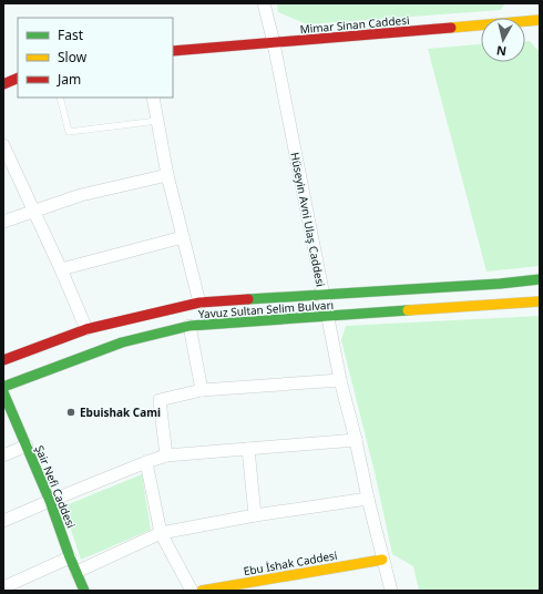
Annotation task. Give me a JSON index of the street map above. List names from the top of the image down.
{
  "streets": {
    "main road": [
      "Mimar Sinan Caddesi",
      "Yavuz Sultan Selim Bulvarı",
      "Şair Nefi Caddesi",
      "Ebu İshak Caddesi"
    ],
    "street": ["Hüseyin Avni Ulaş Caddesi"]
  },
  "crossings": [
    ["Mimar Sinan Caddesi", "Hüseyin Avni Ulaş Caddesi"],
    ["Hüseyin Avni Ulaş Caddesi", "Yavuz Sultan Selim Bulvarı"],
    ["Hüseyin Avni Ulaş Caddesi", "Ebu İshak Caddesi"]
  ],
  "places": ["Ebuishak Cami"],
  "legend": ["Fast", "Slow", "Jam"],
  "north": "bottom"
}
